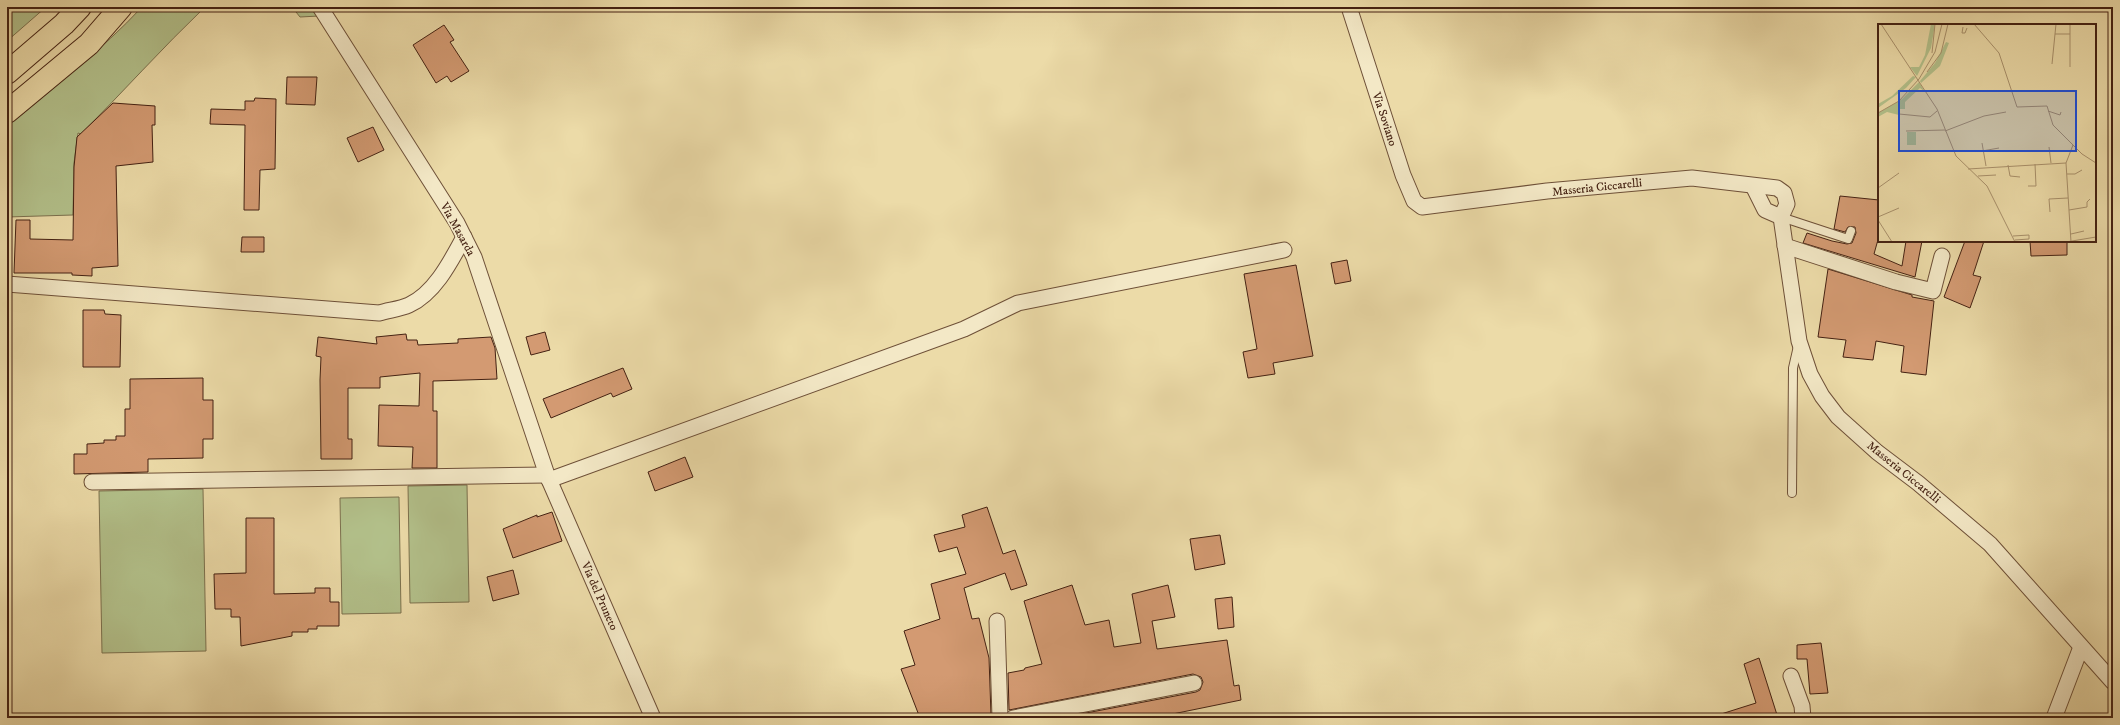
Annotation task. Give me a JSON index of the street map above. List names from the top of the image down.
{
  "streets": {
    "street": [
      "Via Soviano",
      "Masseria Ciccarelli",
      "Via Masarda",
      "Via del Pruneto"
    ]
  },
  "crossings": [
    ["Via Soviano", "Masseria Ciccarelli"],
    ["Via Masarda", "Via del Pruneto"]
  ]
}
